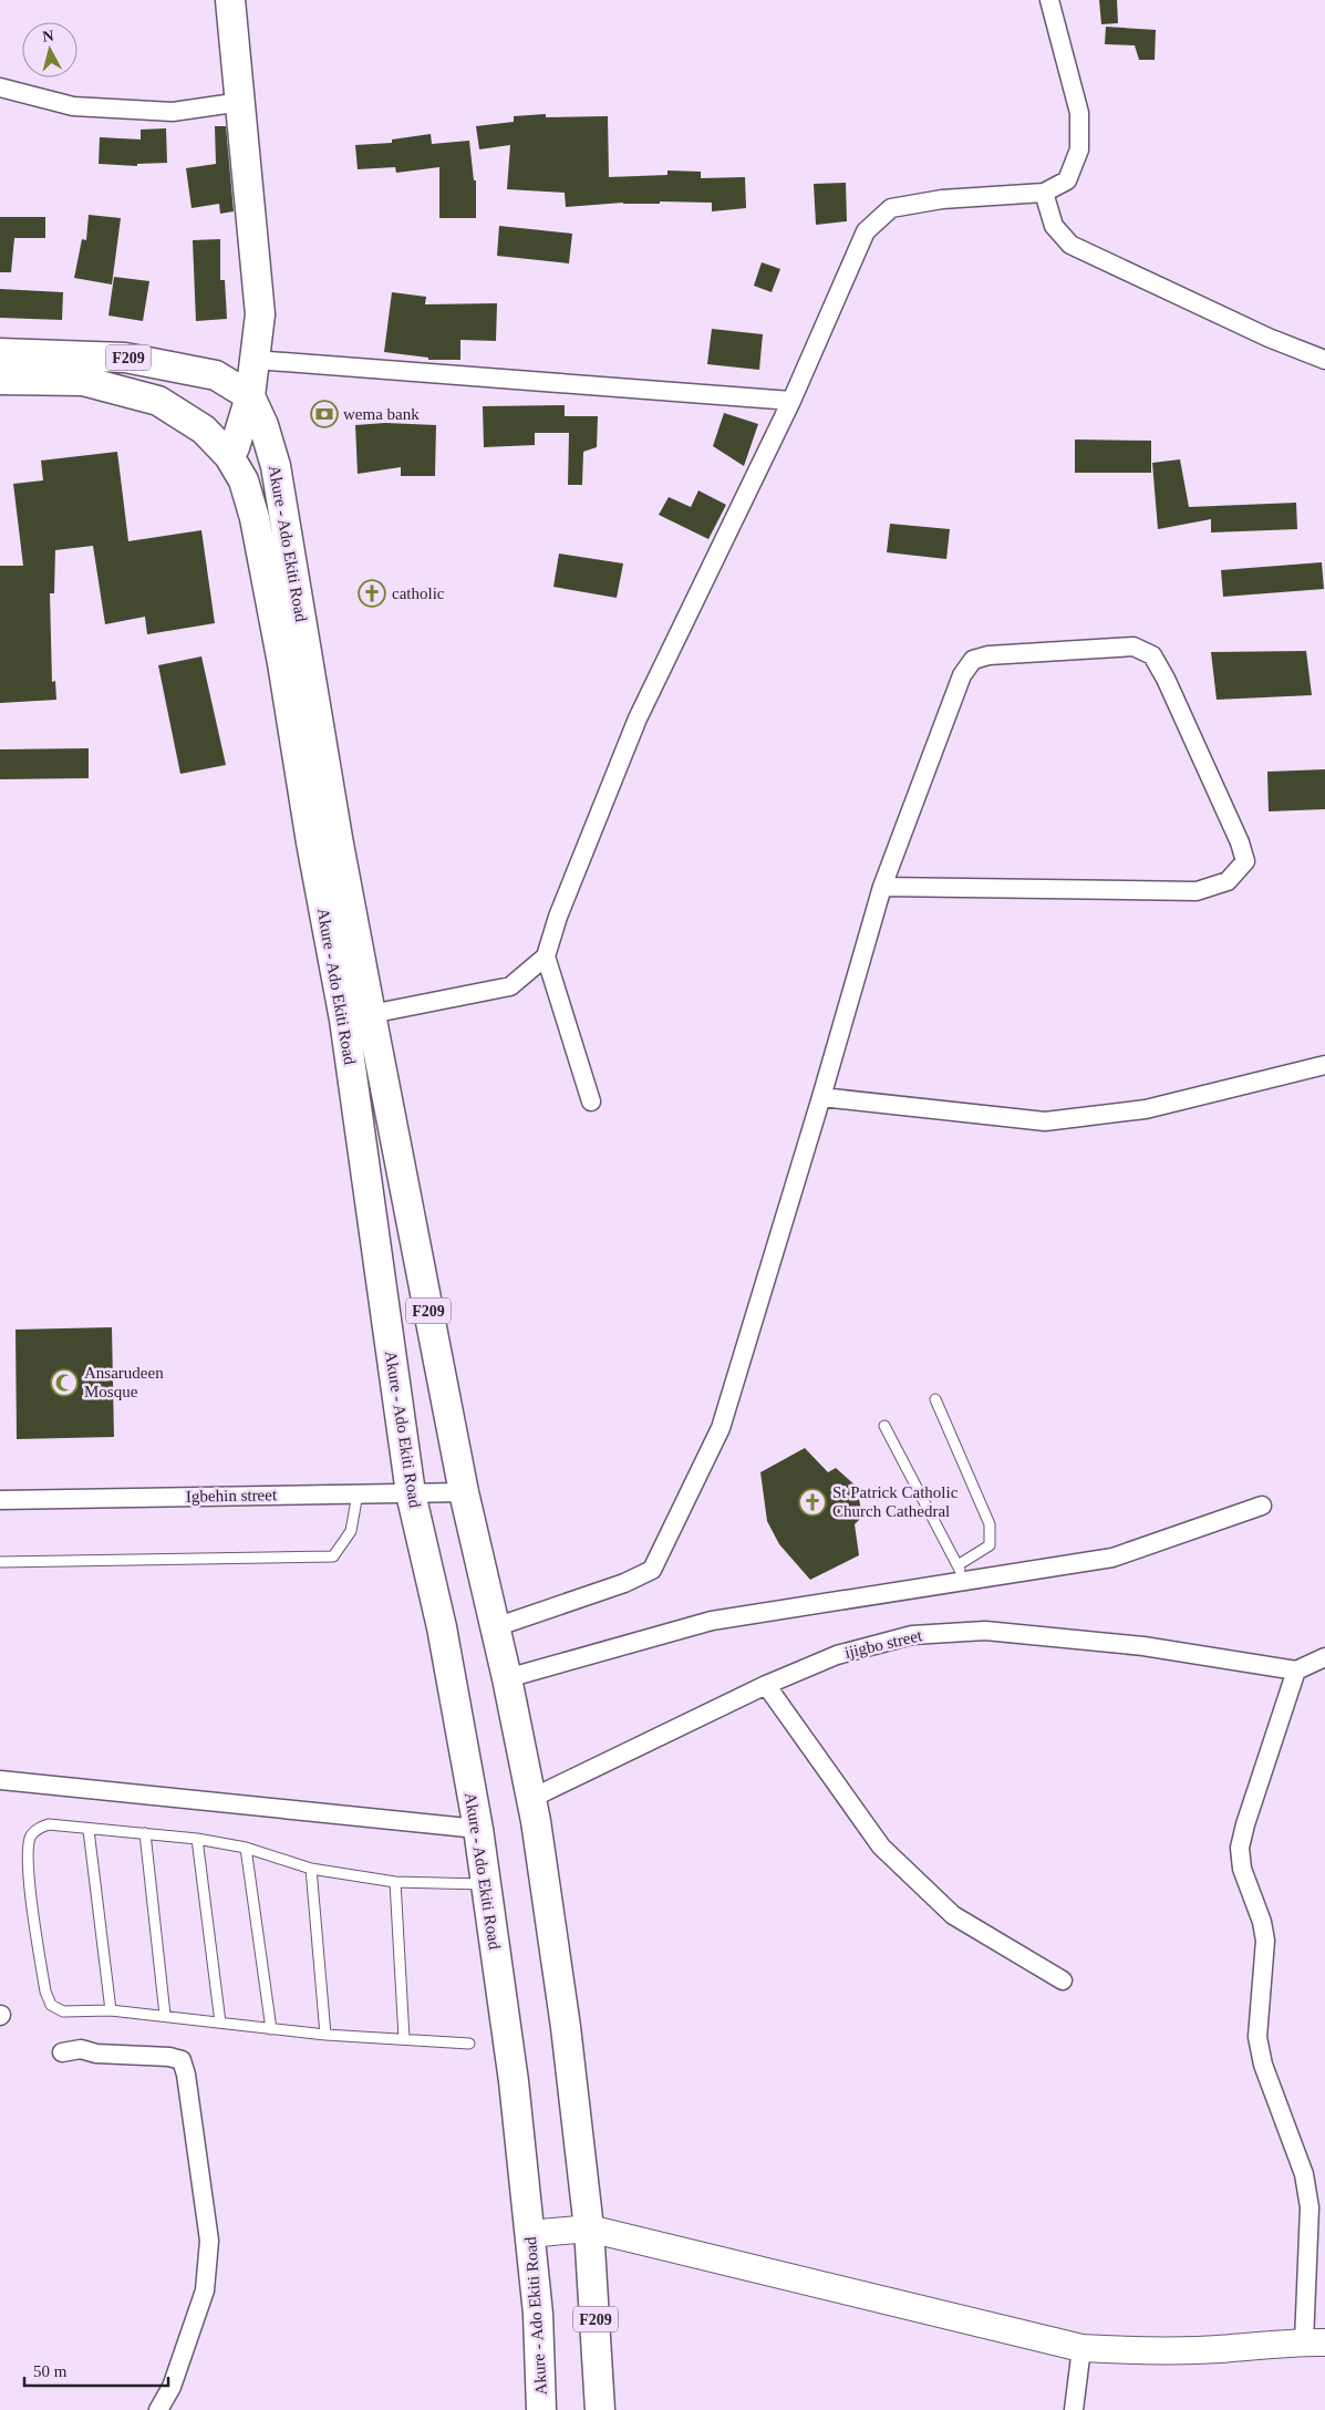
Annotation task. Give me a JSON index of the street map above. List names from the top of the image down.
{
  "streets": {
    "main road": ["F209", "Akure - Ado Ekiti Road"],
    "street": ["Igbehin street", "ijigbo street"]
  },
  "crossings": [
    ["F209", "Akure - Ado Ekiti Road"],
    ["Akure - Ado Ekiti Road", "Igbehin street"],
    ["Akure - Ado Ekiti Road", "ijigbo street"]
  ],
  "places": {
    "bank": ["wema bank"],
    "church": ["catholic", "St Patrick Catholic Church Cathedral"],
    "mosque": ["Ansarudeen Mosque"]
  },
  "scale_bar": "50 m",
  "north": "top"
}
